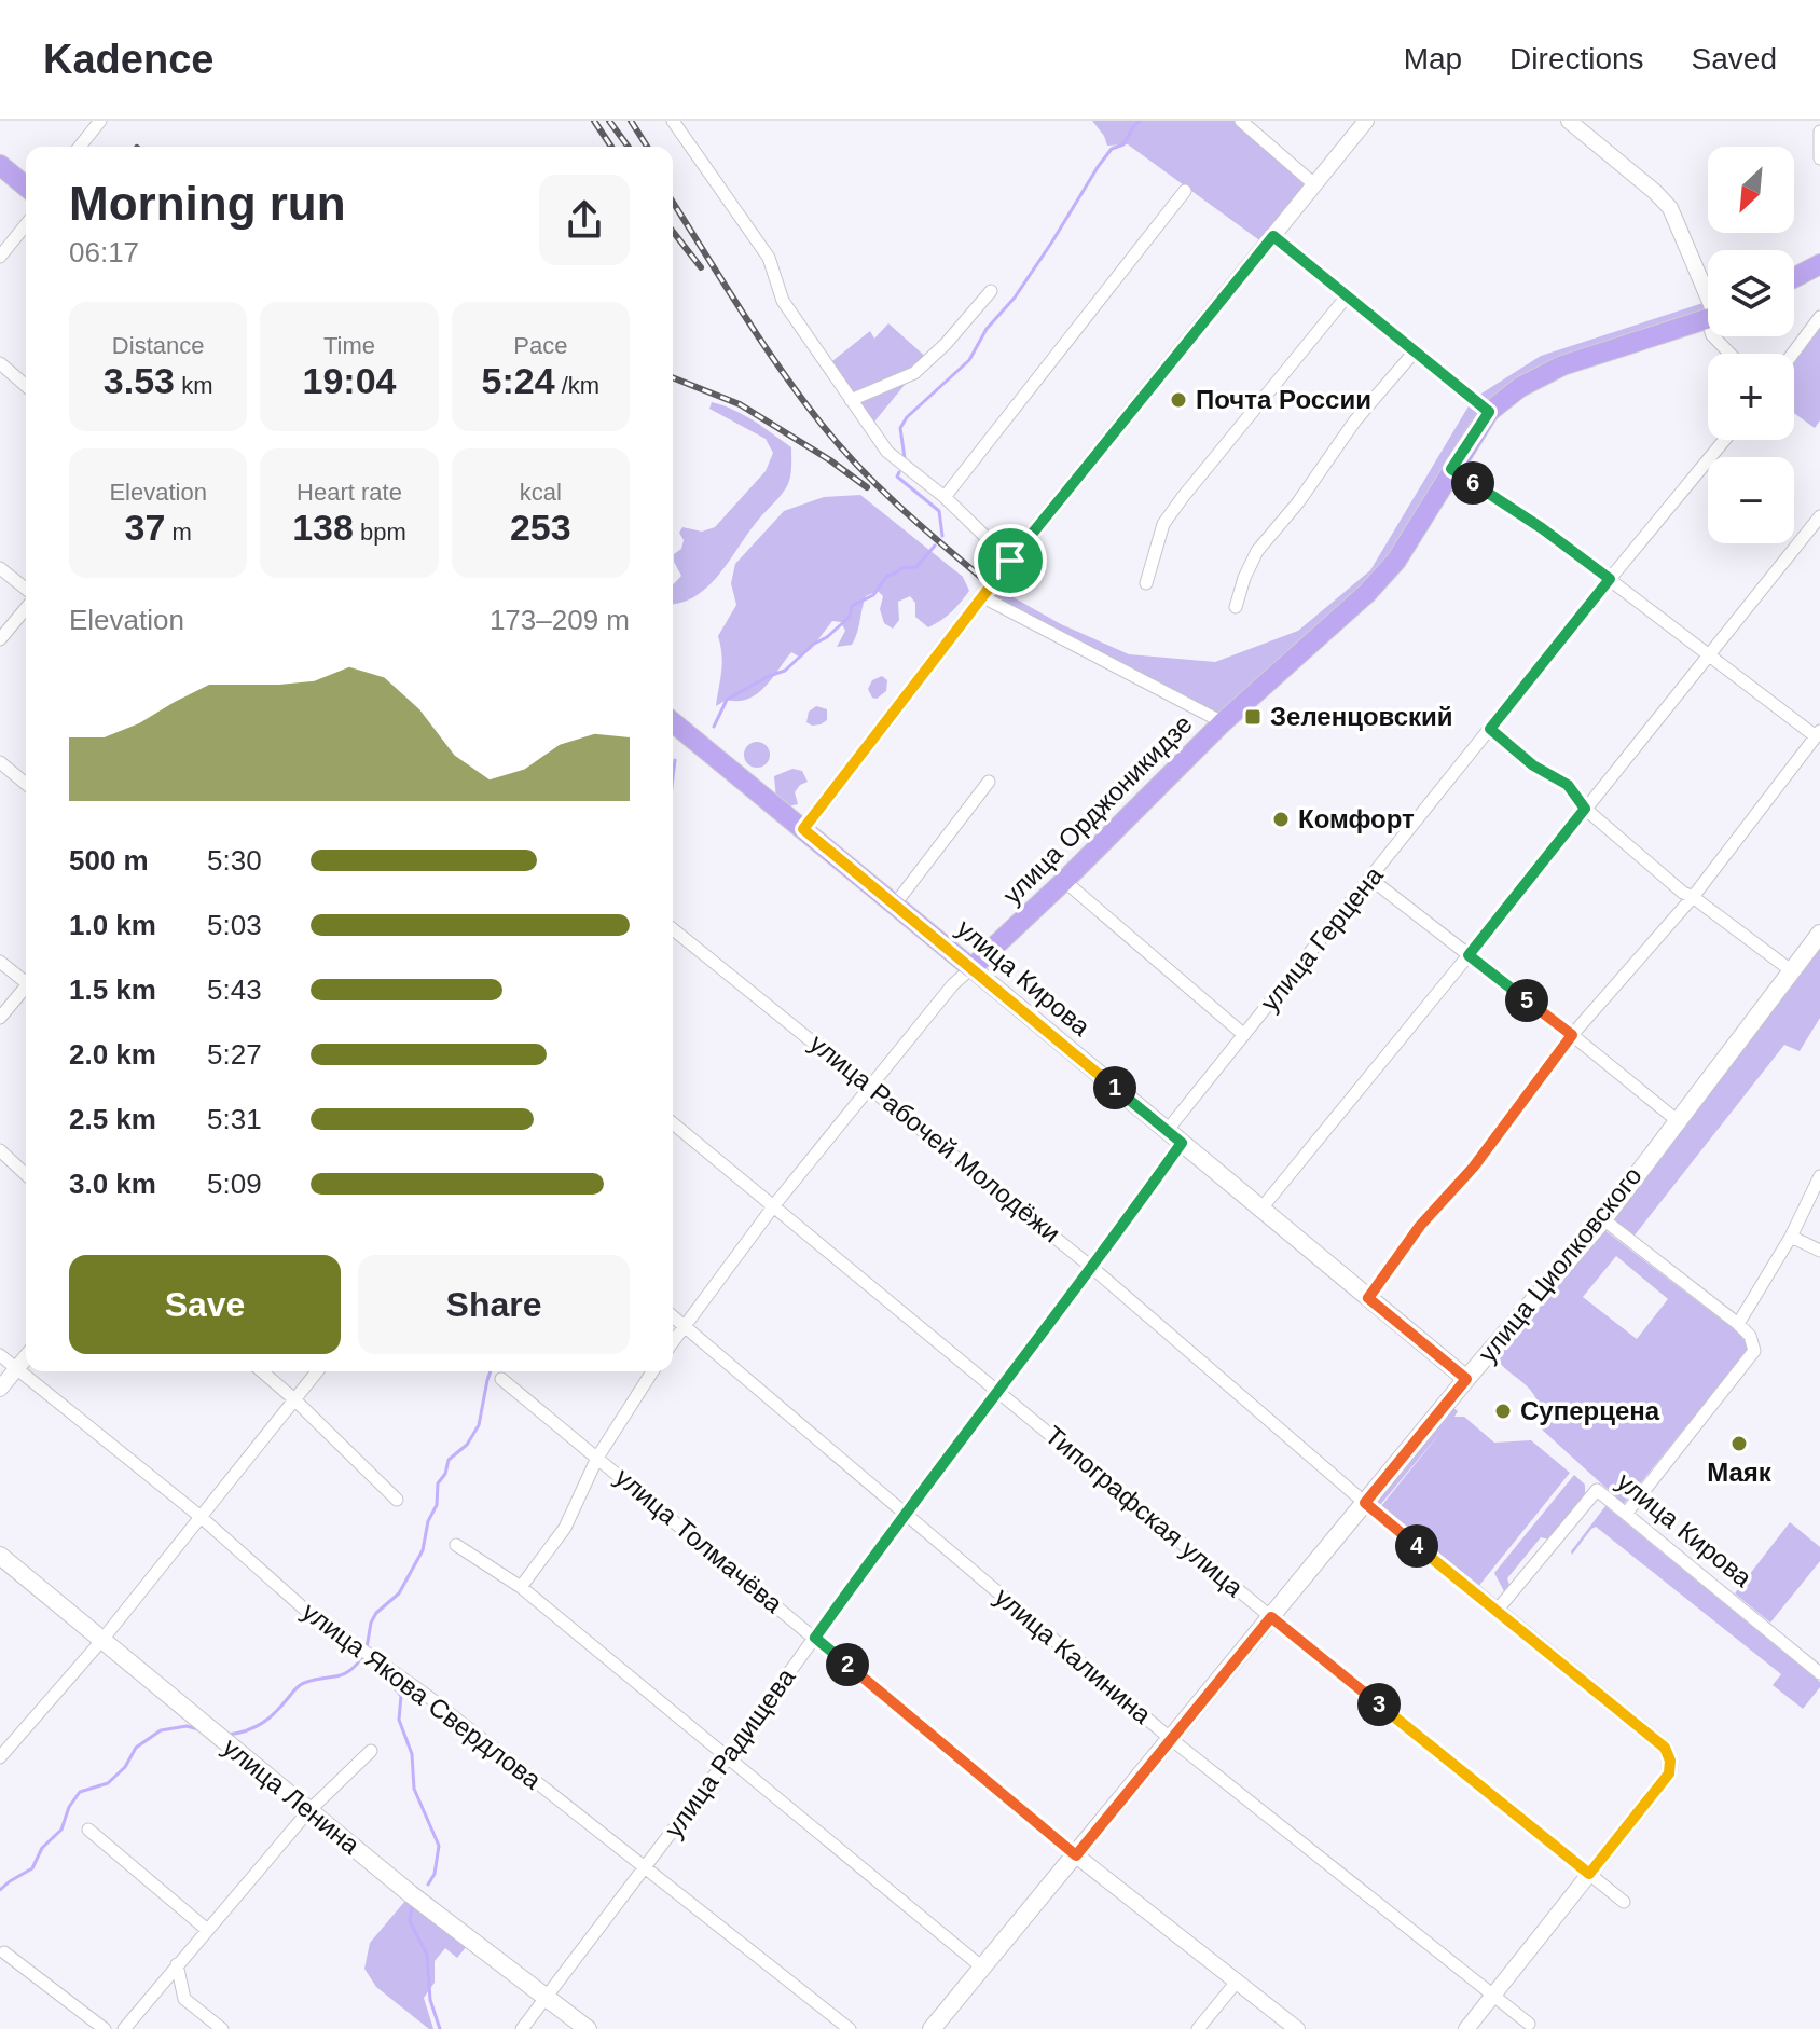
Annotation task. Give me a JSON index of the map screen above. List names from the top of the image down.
{
  "streets": {
    "main road": [
      "улица Орджоникидзе",
      "улица Кирова",
      "улица Циолковского",
      "улица Ленина"
    ],
    "street": [
      "улица Герцена",
      "улица Рабочей Молодёжи",
      "Типографская улица",
      "улица Толмачёва",
      "улица Калинина",
      "улица Якова Свердлова",
      "улица Радищева"
    ]
  },
  "crossings": [
    ["улица Орджоникидзе", "улица Кирова"],
    ["улица Герцена", "улица Кирова"],
    ["улица Кирова", "улица Рабочей Молодёжи"],
    ["улица Кирова", "улица Циолковского"],
    ["улица Кирова", "улица Радищева"],
    ["улица Рабочей Молодёжи", "улица Циолковского"],
    ["улица Рабочей Молодёжи", "Типографская улица"],
    ["улица Рабочей Молодёжи", "улица Радищева"],
    ["улица Циолковского", "Типографская улица"],
    ["улица Циолковского", "улица Толмачёва"],
    ["улица Циолковского", "улица Калинина"],
    ["Типографская улица", "улица Радищева"],
    ["улица Толмачёва", "улица Радищева"],
    ["улица Калинина", "улица Радищева"],
    ["улица Якова Свердлова", "улица Радищева"],
    ["улица Радищева", "улица Ленина"]
  ],
  "places": {
    "other": [
      "Почта России",
      "Комфорт",
      "Суперцена",
      "Маяк"
    ],
    "transit": ["Зеленцовский"]
  },
  "north": "bottom left",
  "page": {
    "header": "Kadence",
    "nav": ["Map", "Directions", "Saved"],
    "map_buttons": ["+", "−"],
    "heading": ["Morning run", "06:17"],
    "stats": [
      ["Distance", "3.53 km"],
      ["Time", "19:04"],
      ["Pace", "5:24 /km"],
      ["Elevation", "37 m"],
      ["Heart rate", "138 bpm"],
      ["kcal", "253"]
    ],
    "pins": [
      "6",
      "5",
      "1",
      "4",
      "2",
      "3"
    ],
    "chart": ["Elevation", "173–209 m"],
    "list": [
      {
        "name": "500 m",
        "note": "5:30"
      },
      {
        "name": "1.0 km",
        "note": "5:03"
      },
      {
        "name": "1.5 km",
        "note": "5:43"
      },
      {
        "name": "2.0 km",
        "note": "5:27"
      },
      {
        "name": "2.5 km",
        "note": "5:31"
      },
      {
        "name": "3.0 km",
        "note": "5:09"
      }
    ],
    "buttons": ["Save", "Share"]
  }
}
